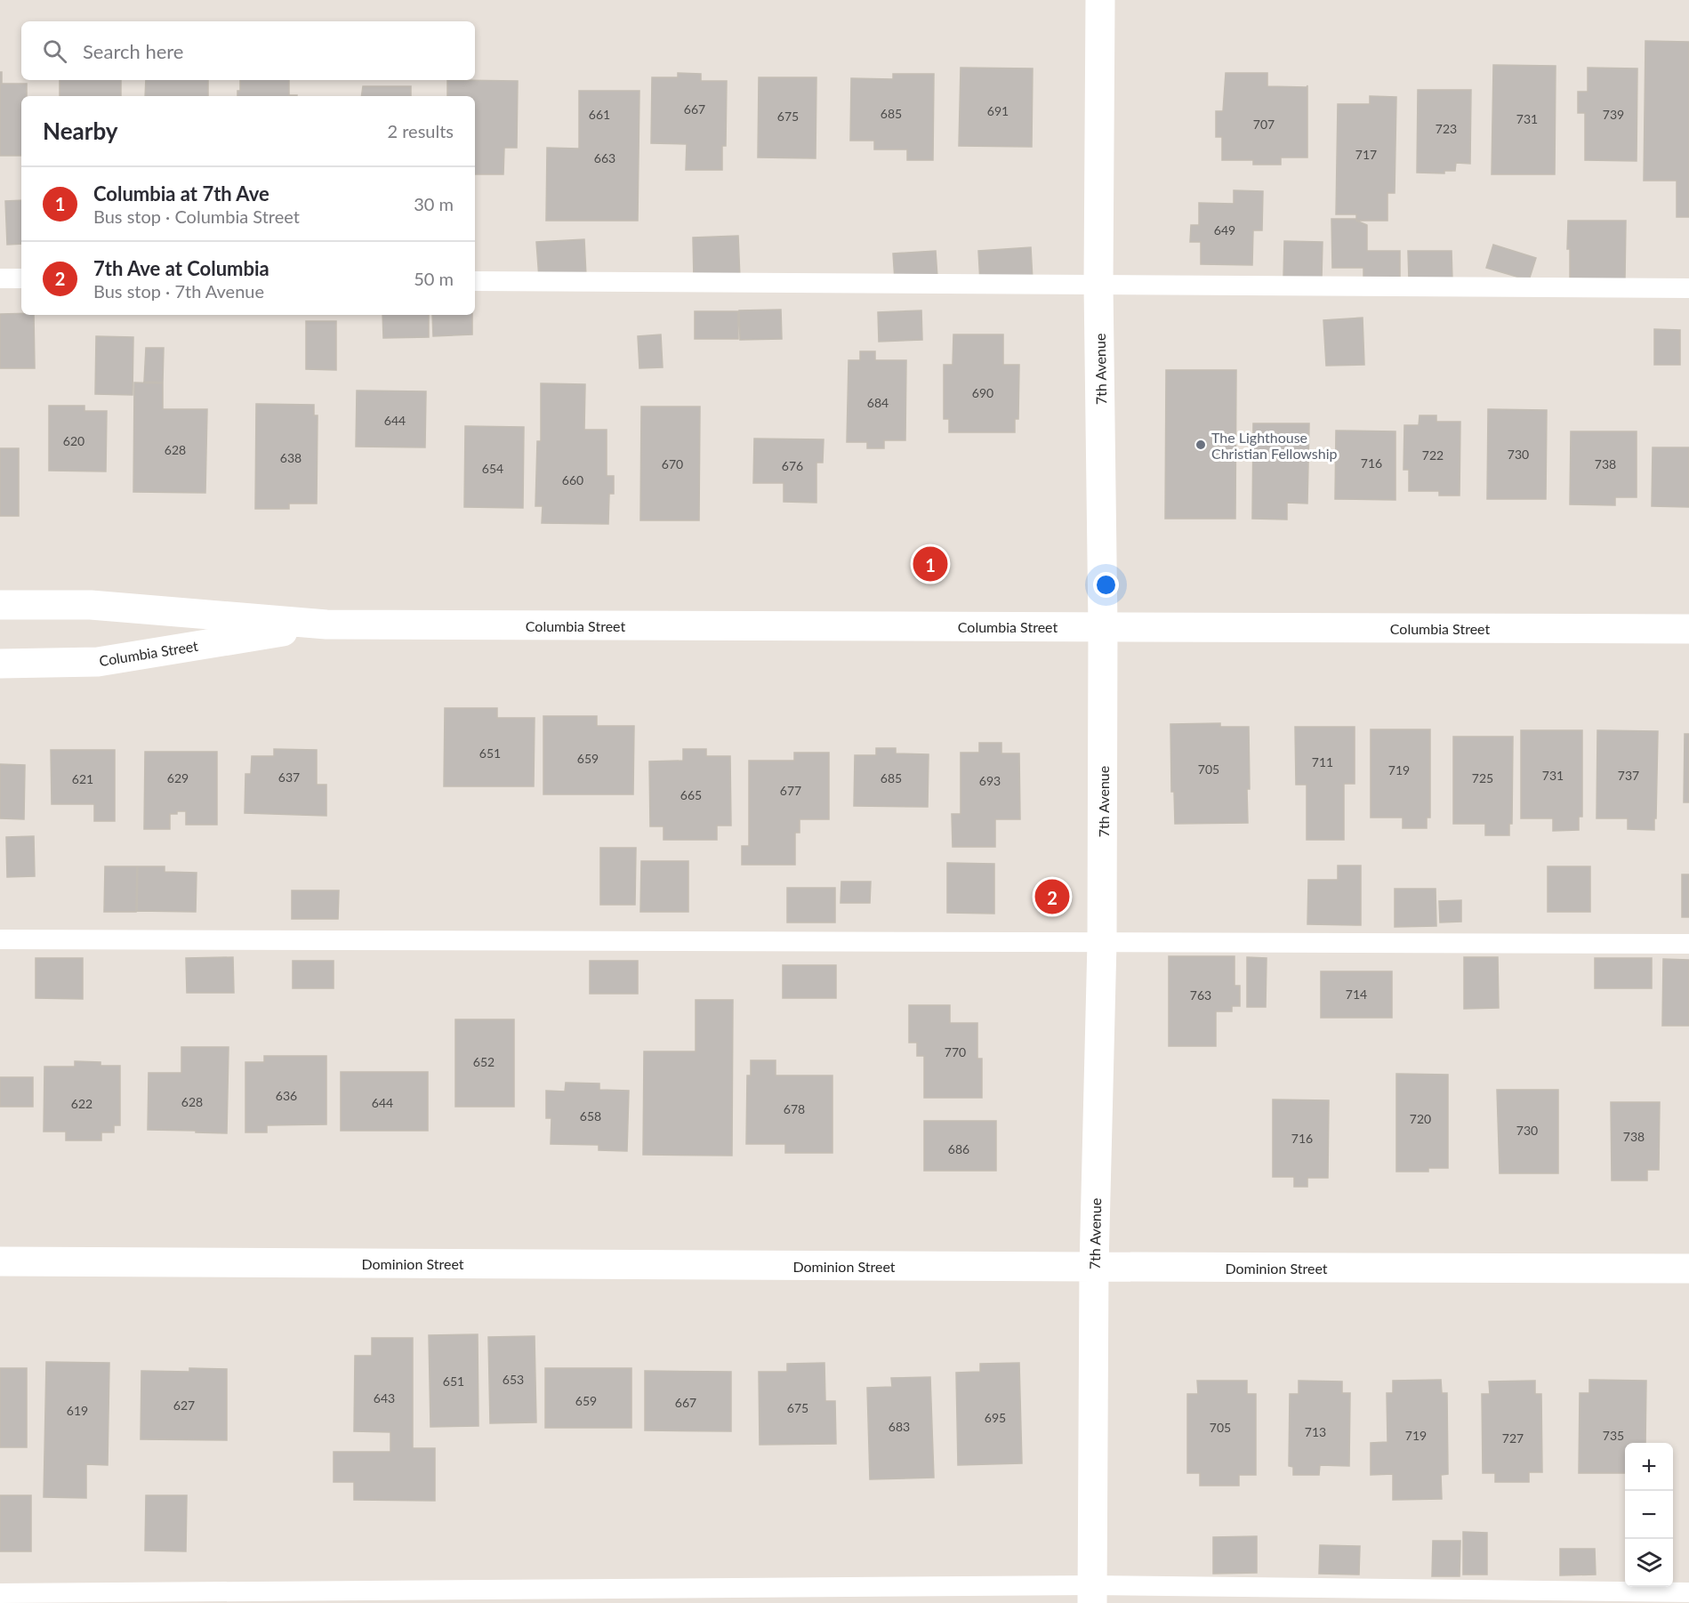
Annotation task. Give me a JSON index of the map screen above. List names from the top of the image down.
{
  "streets": {
    "street": ["7th Avenue", "Columbia Street", "Dominion Street"]
  },
  "crossings": [
    ["7th Avenue", "Columbia Street"],
    ["7th Avenue", "Dominion Street"]
  ],
  "places": ["The Lighthouse Christian Fellowship"],
  "house_numbers": [
    "667",
    "691",
    "685",
    "661",
    "739",
    "675",
    "731",
    "707",
    "723",
    "717",
    "663",
    "649",
    "690",
    "684",
    "644",
    "620",
    "628",
    "730",
    "722",
    "638",
    "716",
    "670",
    "738",
    "676",
    "654",
    "660",
    "651",
    "659",
    "711",
    "705",
    "719",
    "731",
    "737",
    "637",
    "629",
    "685",
    "725",
    "621",
    "693",
    "677",
    "665",
    "714",
    "763",
    "770",
    "652",
    "636",
    "628",
    "644",
    "622",
    "678",
    "658",
    "720",
    "730",
    "738",
    "716",
    "686",
    "653",
    "651",
    "643",
    "659",
    "667",
    "627",
    "675",
    "619",
    "695",
    "683",
    "705",
    "713",
    "719",
    "735",
    "727"
  ],
  "page": {
    "search": "Search here",
    "heading": ["Nearby", "2 results"],
    "list": [
      {
        "mark": "1",
        "name": "Columbia at 7th Ave",
        "note": "Bus stop · Columbia Street",
        "value": "30 m"
      },
      {
        "mark": "2",
        "name": "7th Ave at Columbia",
        "note": "Bus stop · 7th Avenue",
        "value": "50 m"
      }
    ],
    "pins": ["1", "2"],
    "map_buttons": ["+", "−"]
  }
}
